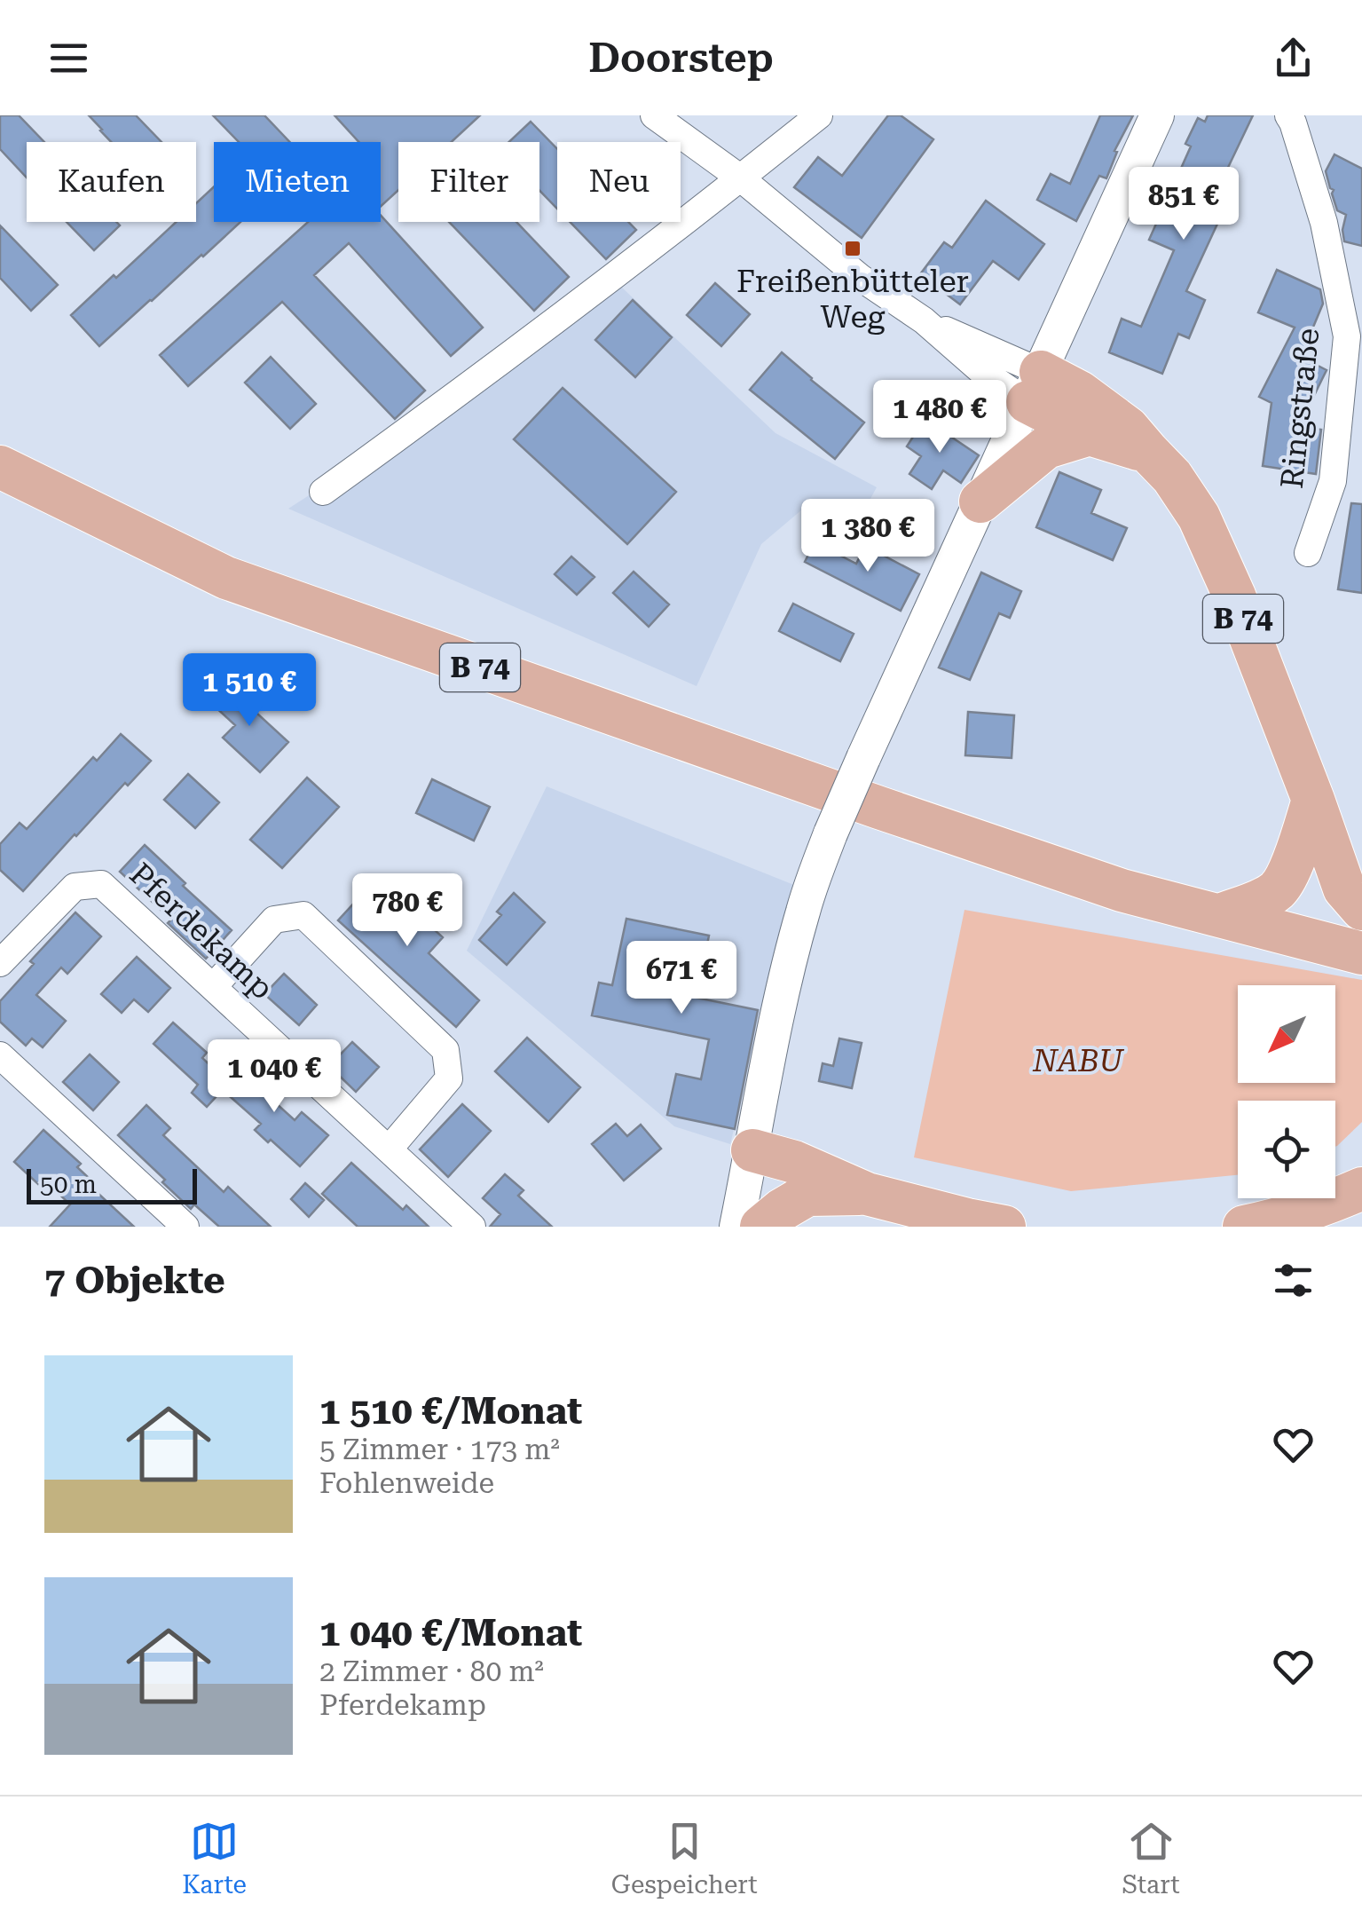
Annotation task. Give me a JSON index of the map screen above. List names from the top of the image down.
{
  "streets": {
    "main road": ["B 74"],
    "street": ["Ringstraße", "Pferdekamp"]
  },
  "parks": ["NABU"],
  "places": {
    "transit": ["Freißenbütteler Weg"]
  },
  "scale_bar": "50 m",
  "north": "bottom left",
  "page": {
    "header": "Doorstep",
    "chip": [
      "Kaufen",
      "Mieten",
      "Filter",
      "Neu"
    ],
    "price": [
      "851 €",
      "1 480 €",
      "1 380 €",
      "1 510 €",
      "780 €",
      "671 €",
      "1 040 €"
    ],
    "scale": "50 m",
    "heading": "7 Objekte",
    "list": [
      {
        "name": "1 510 €/Monat",
        "note": "5 Zimmer · 173 m² · Fohlenweide"
      },
      {
        "name": "1 040 €/Monat",
        "note": "2 Zimmer · 80 m² · Pferdekamp"
      }
    ],
    "tabs": ["Karte", "Gespeichert", "Start"]
  }
}
